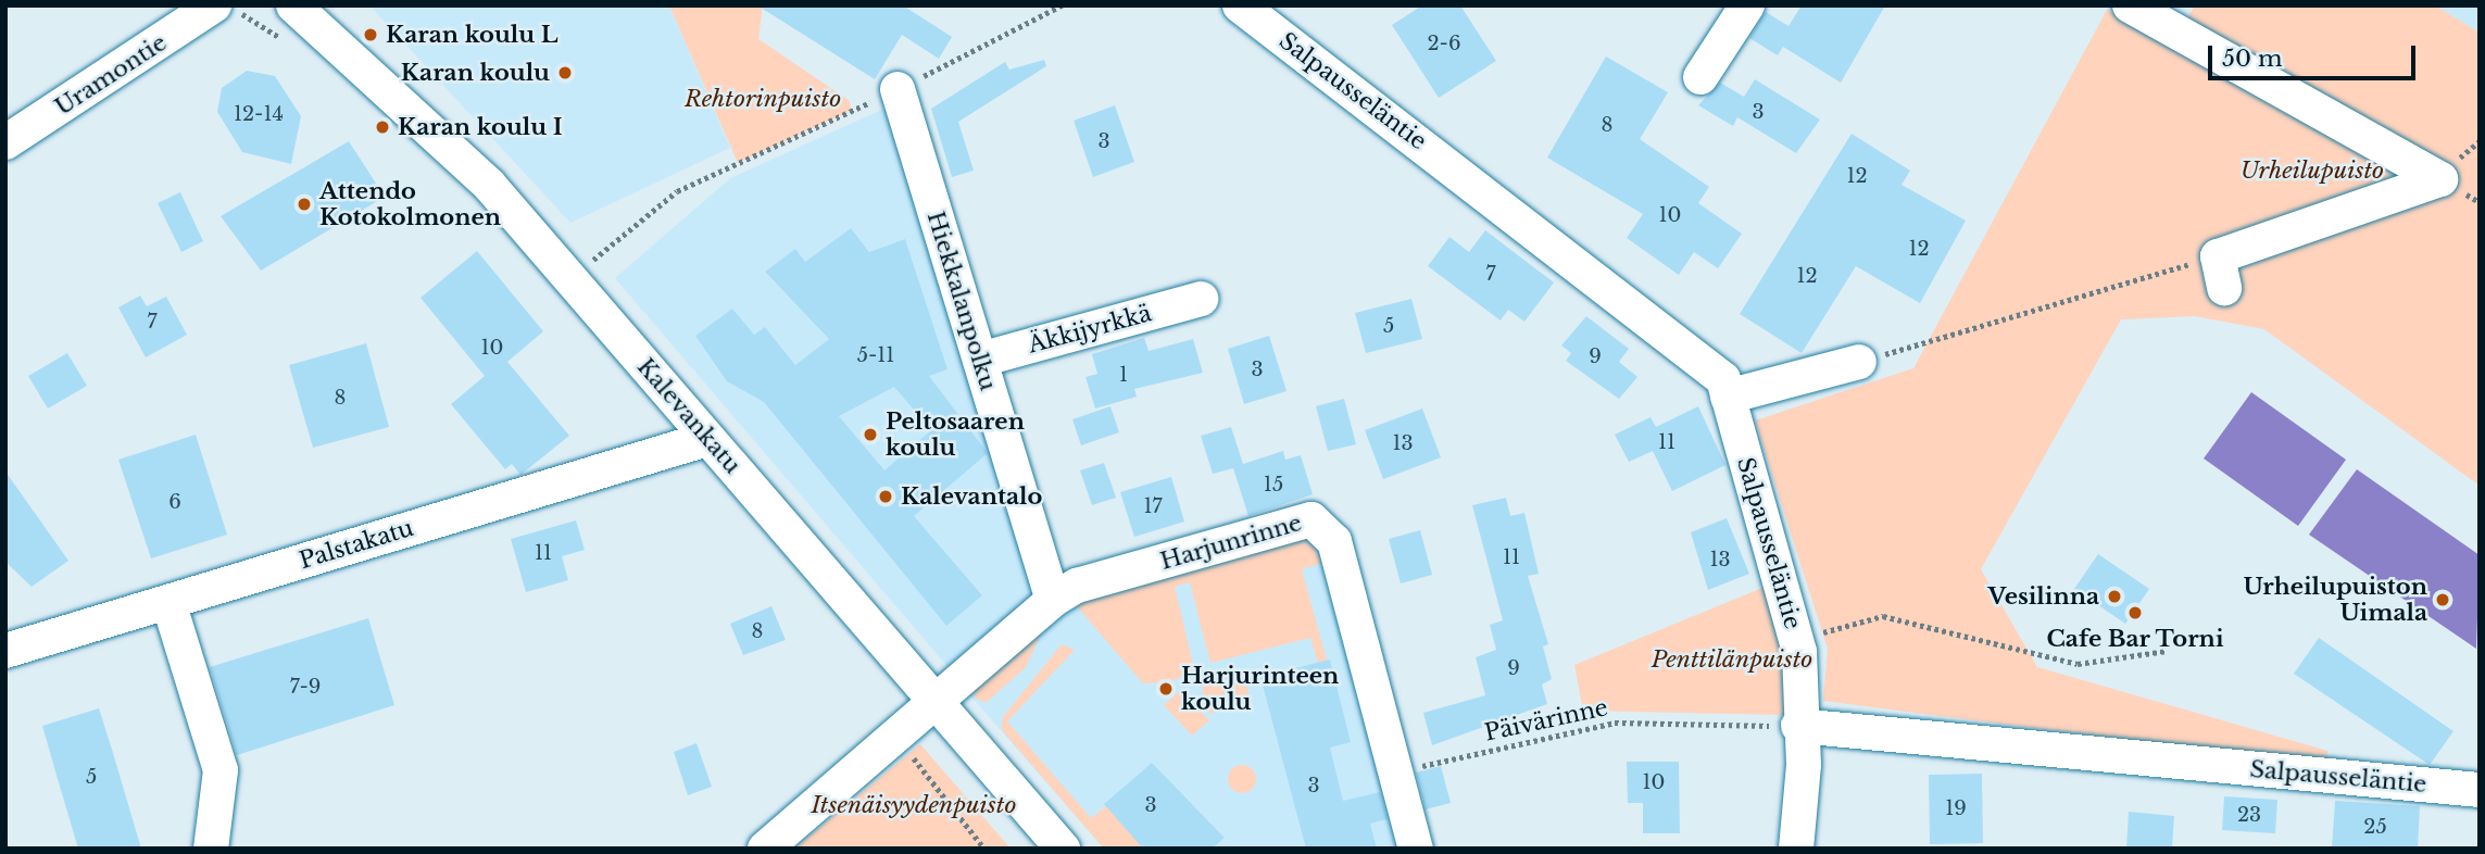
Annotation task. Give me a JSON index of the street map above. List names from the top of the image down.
{
  "streets": {
    "street": [
      "Uramontie",
      "Salpausseläntie",
      "Hiekkalanpolku",
      "Äkkijyrkkä",
      "Kalevankatu",
      "Harjunrinne",
      "Palstakatu"
    ],
    "path": ["Päivärinne"]
  },
  "crossings": [
    ["Salpausseläntie", "Päivärinne"],
    ["Hiekkalanpolku", "Äkkijyrkkä"],
    ["Hiekkalanpolku", "Harjunrinne"],
    ["Kalevankatu", "Harjunrinne"],
    ["Kalevankatu", "Palstakatu"],
    ["Harjunrinne", "Päivärinne"]
  ],
  "parks": [
    "Rehtorinpuisto",
    "Urheilupuisto",
    "Penttilänpuisto",
    "Itsenäisyydenpuisto"
  ],
  "places": [
    "Karan koulu L",
    "Karan koulu",
    "Karan koulu I",
    "Attendo Kotokolmonen",
    "Peltosaaren koulu",
    "Kalevantalo",
    "Vesilinna",
    "Urheilupuiston Uimala",
    "Cafe Bar Torni",
    "Harjurinteen koulu"
  ],
  "house_numbers": [
    "2-6",
    "3",
    "12-14",
    "8",
    "3",
    "12",
    "10",
    "12",
    "7",
    "12",
    "7",
    "5",
    "10",
    "5-11",
    "9",
    "3",
    "1",
    "8",
    "11",
    "13",
    "15",
    "6",
    "17",
    "11",
    "11",
    "13",
    "8",
    "9",
    "7-9",
    "5",
    "10",
    "3",
    "3",
    "19",
    "23",
    "25"
  ],
  "scale_bar": "50 m"
}
